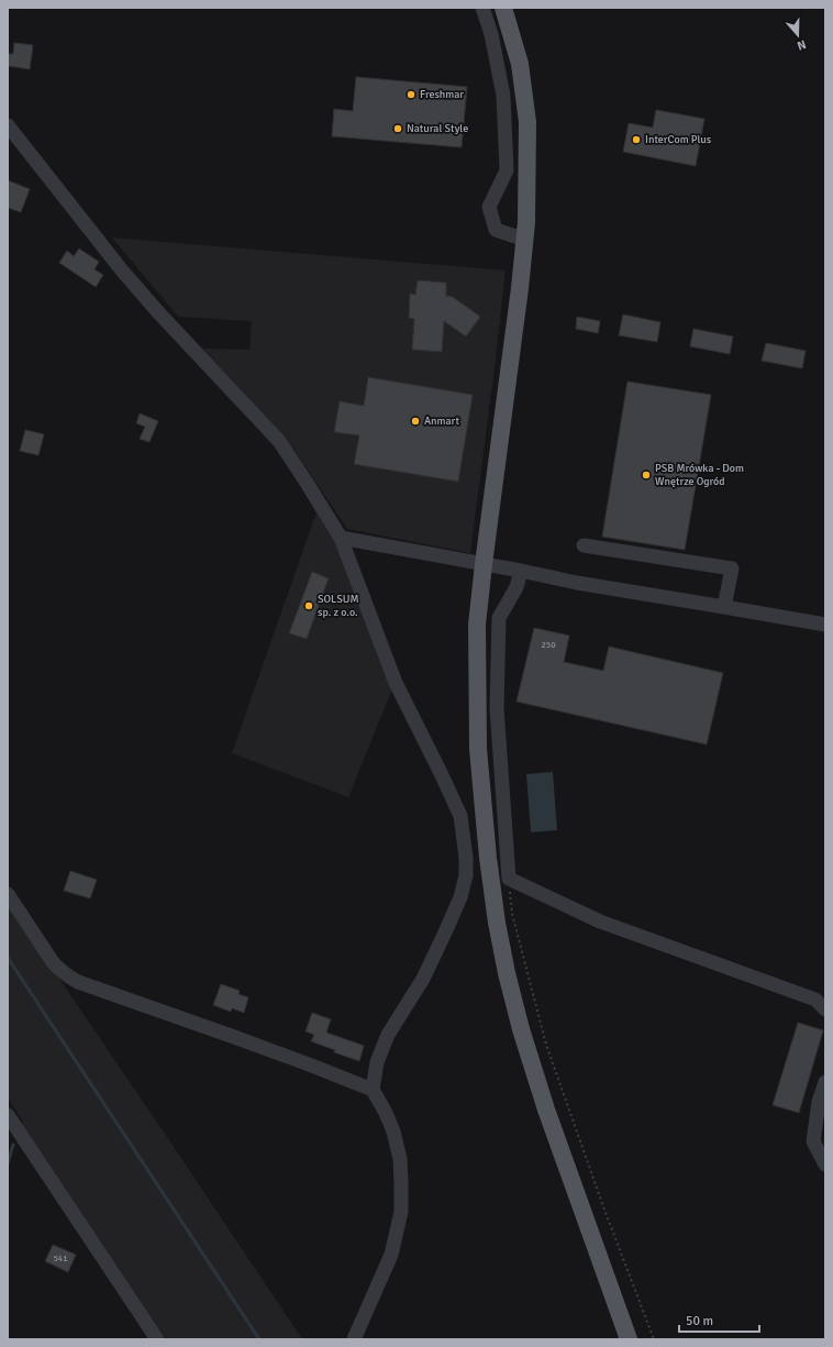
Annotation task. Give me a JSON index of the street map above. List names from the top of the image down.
{
  "places": [
    "Freshmar",
    "Natural Style",
    "InterCom Plus",
    "Anmart",
    "PSB Mrówka - Dom Wnętrze Ogród",
    "SOLSUM sp. z o.o."
  ],
  "house_numbers": ["250", "541"],
  "scale_bar": "50 m",
  "north": "bottom"
}
